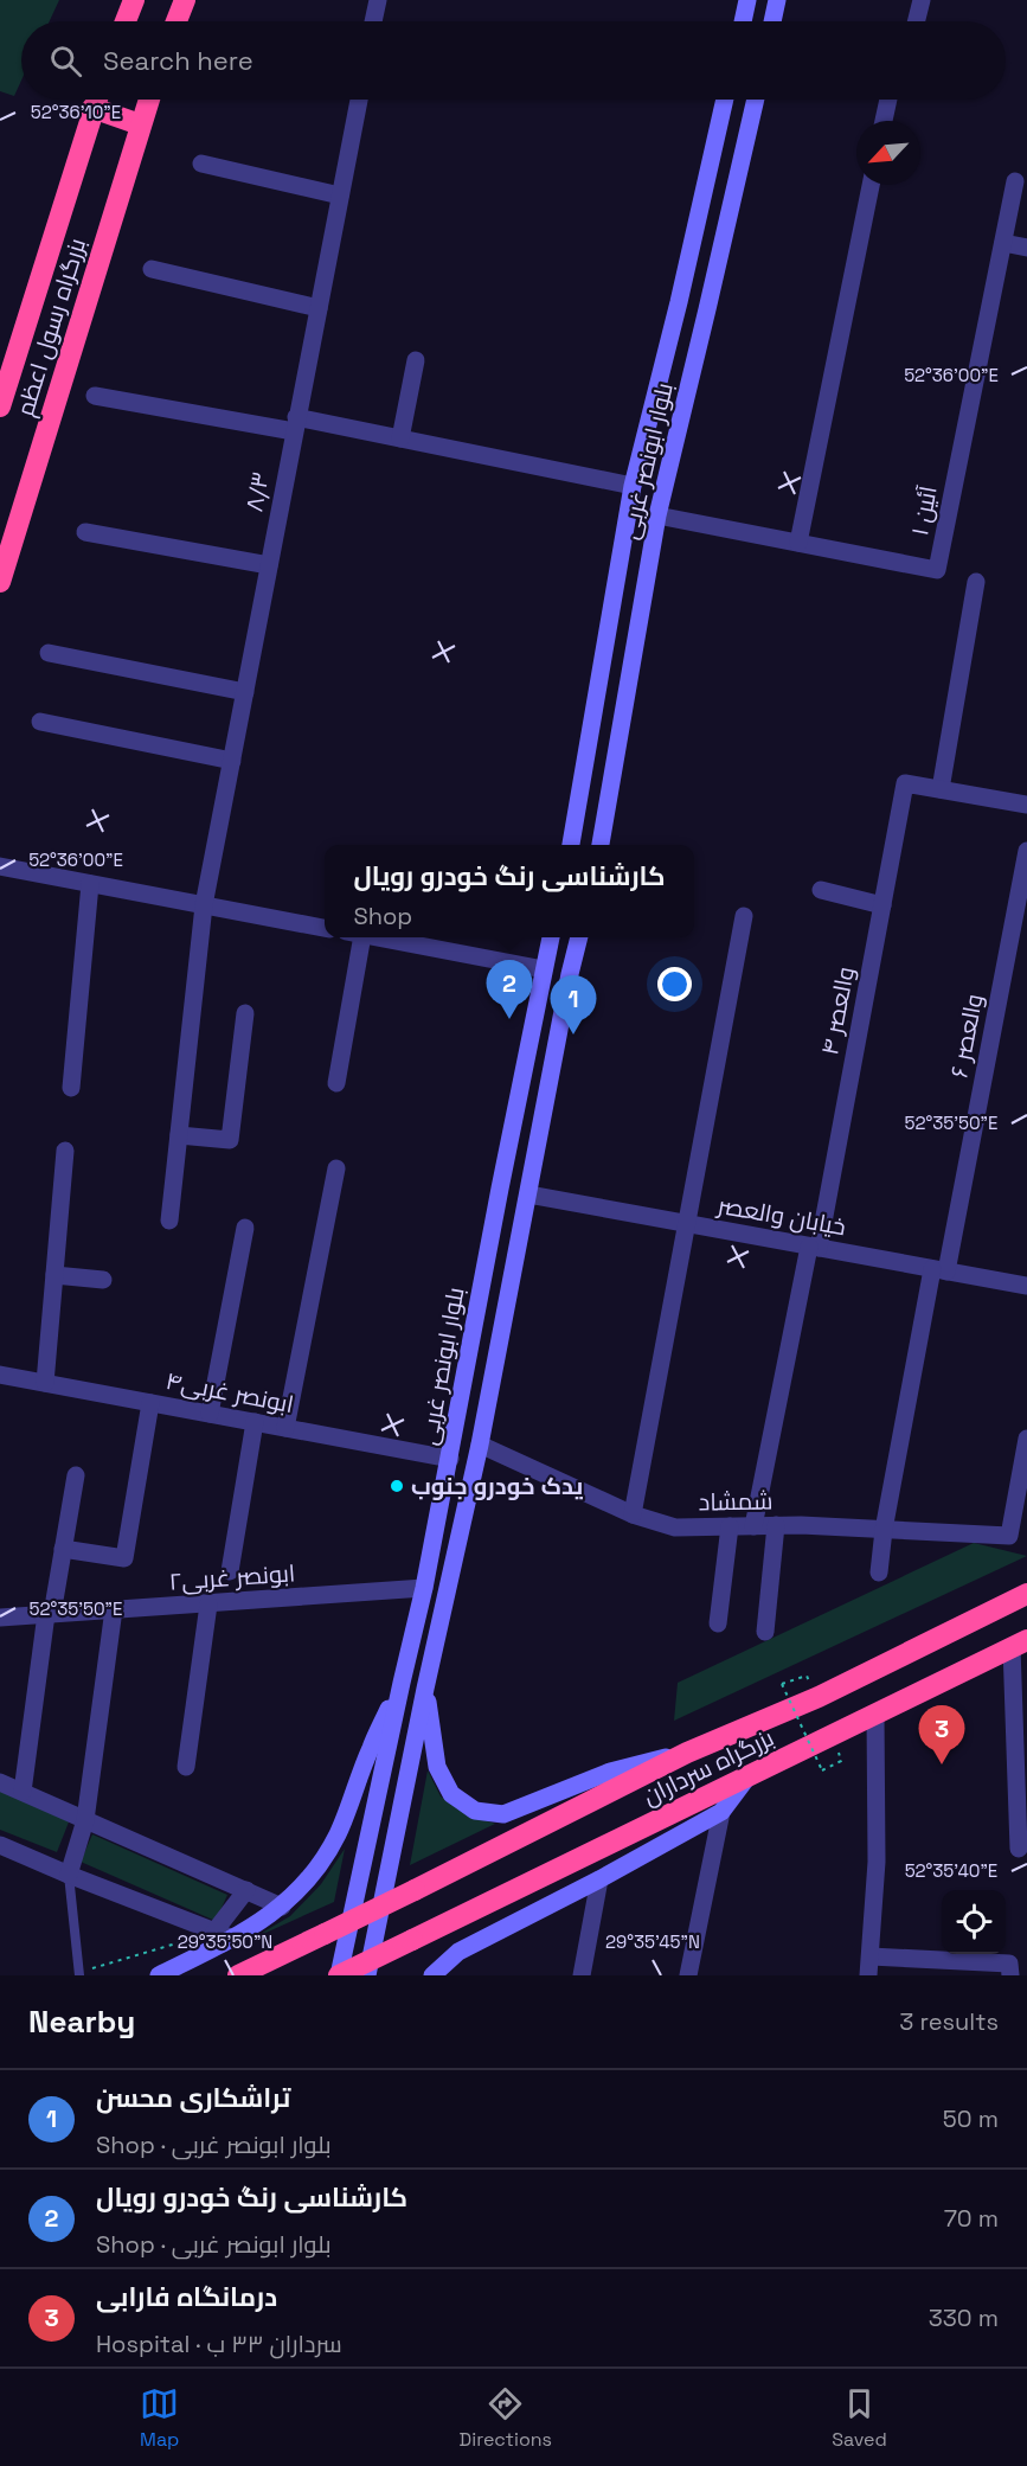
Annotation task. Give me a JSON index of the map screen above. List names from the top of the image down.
{
  "streets": {
    "highway": ["بزرگراه رسول اعظم", "بزرگراه سرداران"],
    "main road": ["بلوار ابونصر غربی"],
    "street": [
      "۸/۳",
      "آئین ۱",
      "والعصر ۴",
      "والعصر ۶",
      "خیابان والعصر",
      "۴ابونصر غربی",
      "شمشاد",
      "۲ابونصر غربی"
    ]
  },
  "crossings": [
    ["بلوار ابونصر غربی", "آئین ۱"],
    ["بلوار ابونصر غربی", "۴ابونصر غربی"],
    ["بلوار ابونصر غربی", "۲ابونصر غربی"],
    ["بلوار ابونصر غربی", "بزرگراه سرداران"],
    ["والعصر ۴", "خیابان والعصر"],
    ["والعصر ۴", "شمشاد"],
    ["والعصر ۶", "خیابان والعصر"],
    ["والعصر ۶", "شمشاد"]
  ],
  "places": ["یدک خودرو جنوب"],
  "north": "bottom left",
  "page": {
    "search": "Search here",
    "popup": ["کارشناسی رنگ خودرو رویال", "Shop"],
    "pins": ["2", "1", "3"],
    "heading": ["Nearby", "3 results"],
    "list": [
      {
        "mark": "1",
        "name": "تراشکاری محسن",
        "note": "Shop · بلوار ابونصر غربی",
        "value": "50 m"
      },
      {
        "mark": "2",
        "name": "کارشناسی رنگ خودرو رویال",
        "note": "Shop · بلوار ابونصر غربی",
        "value": "70 m"
      },
      {
        "mark": "3",
        "name": "درمانگاه فارابی",
        "note": "Hospital · سرداران ۳۳ ب",
        "value": "330 m"
      }
    ],
    "nav": ["Map", "Directions", "Saved"]
  },
  "coordinates": [
    "52°36'10\"E",
    "52°36'00\"E",
    "52°35'50\"E",
    "52°35'40\"E",
    "29°35'50\"N",
    "29°35'45\"N"
  ]
}
